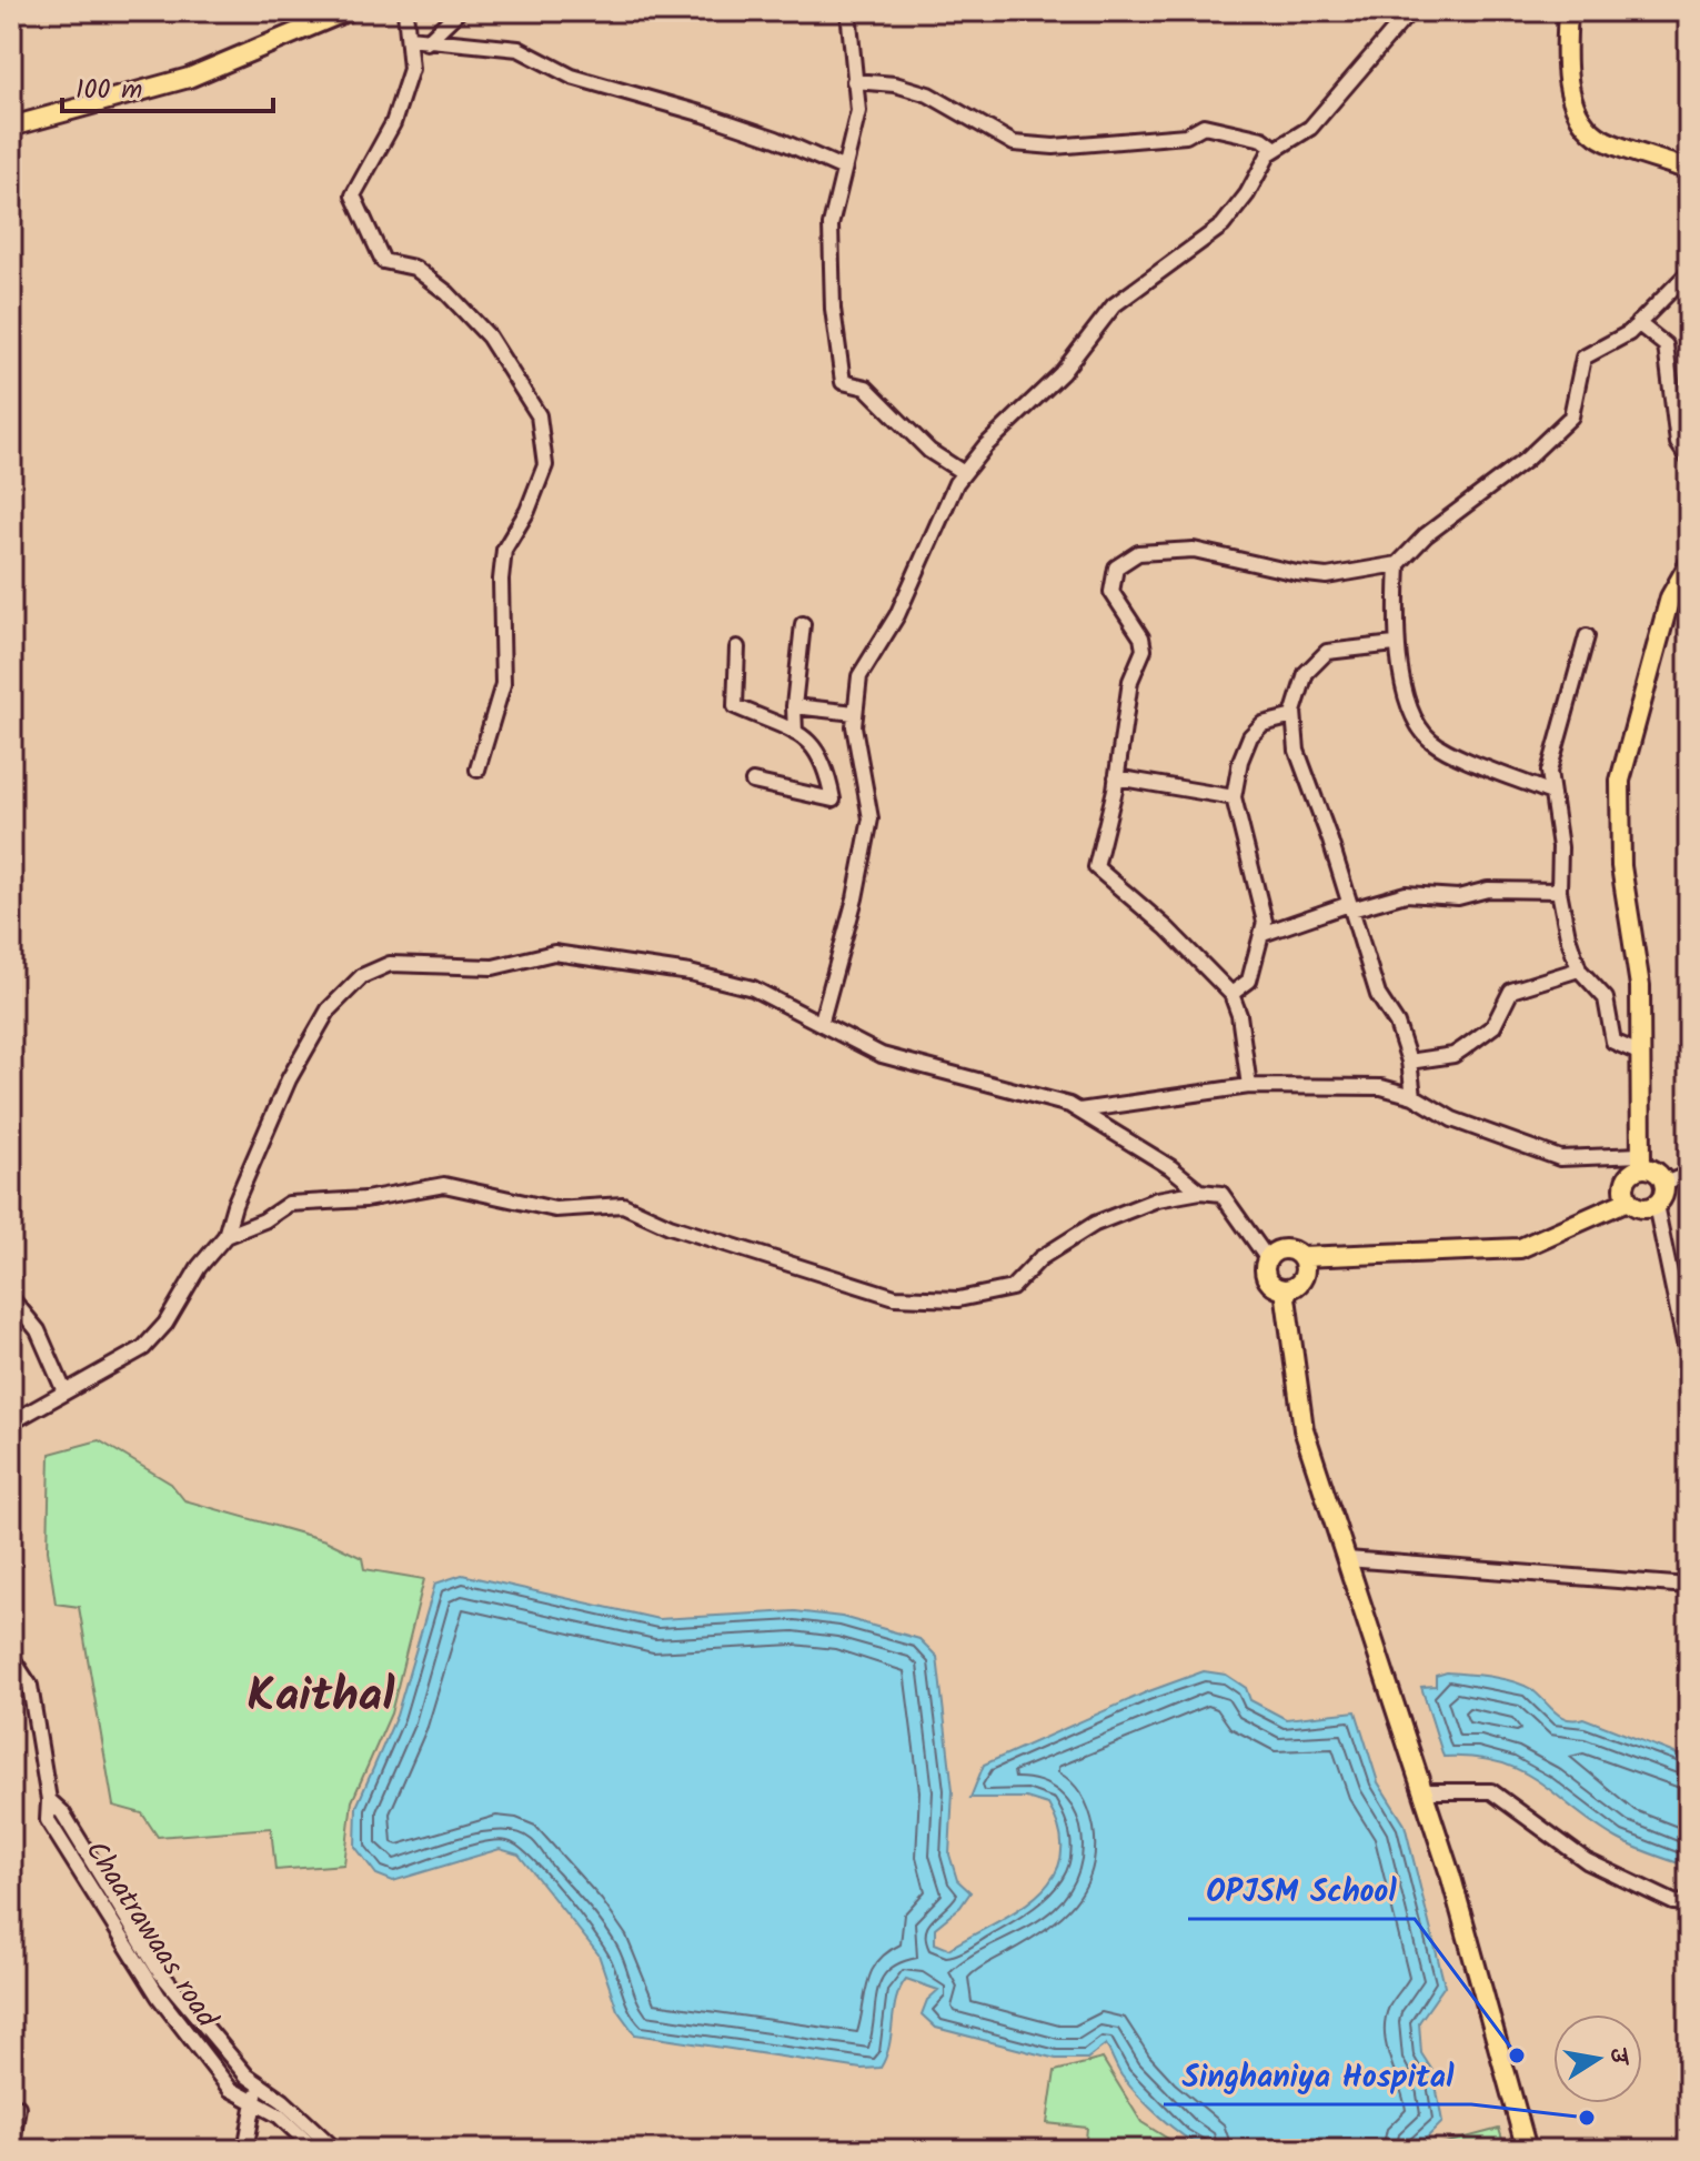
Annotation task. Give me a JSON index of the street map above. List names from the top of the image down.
{
  "streets": {
    "street": ["Chaatrawaas road"]
  },
  "districts": ["Kaithal"],
  "places": ["OPJSM School", "Singhaniya Hospital"],
  "scale_bar": "100 m",
  "north": "right"
}
